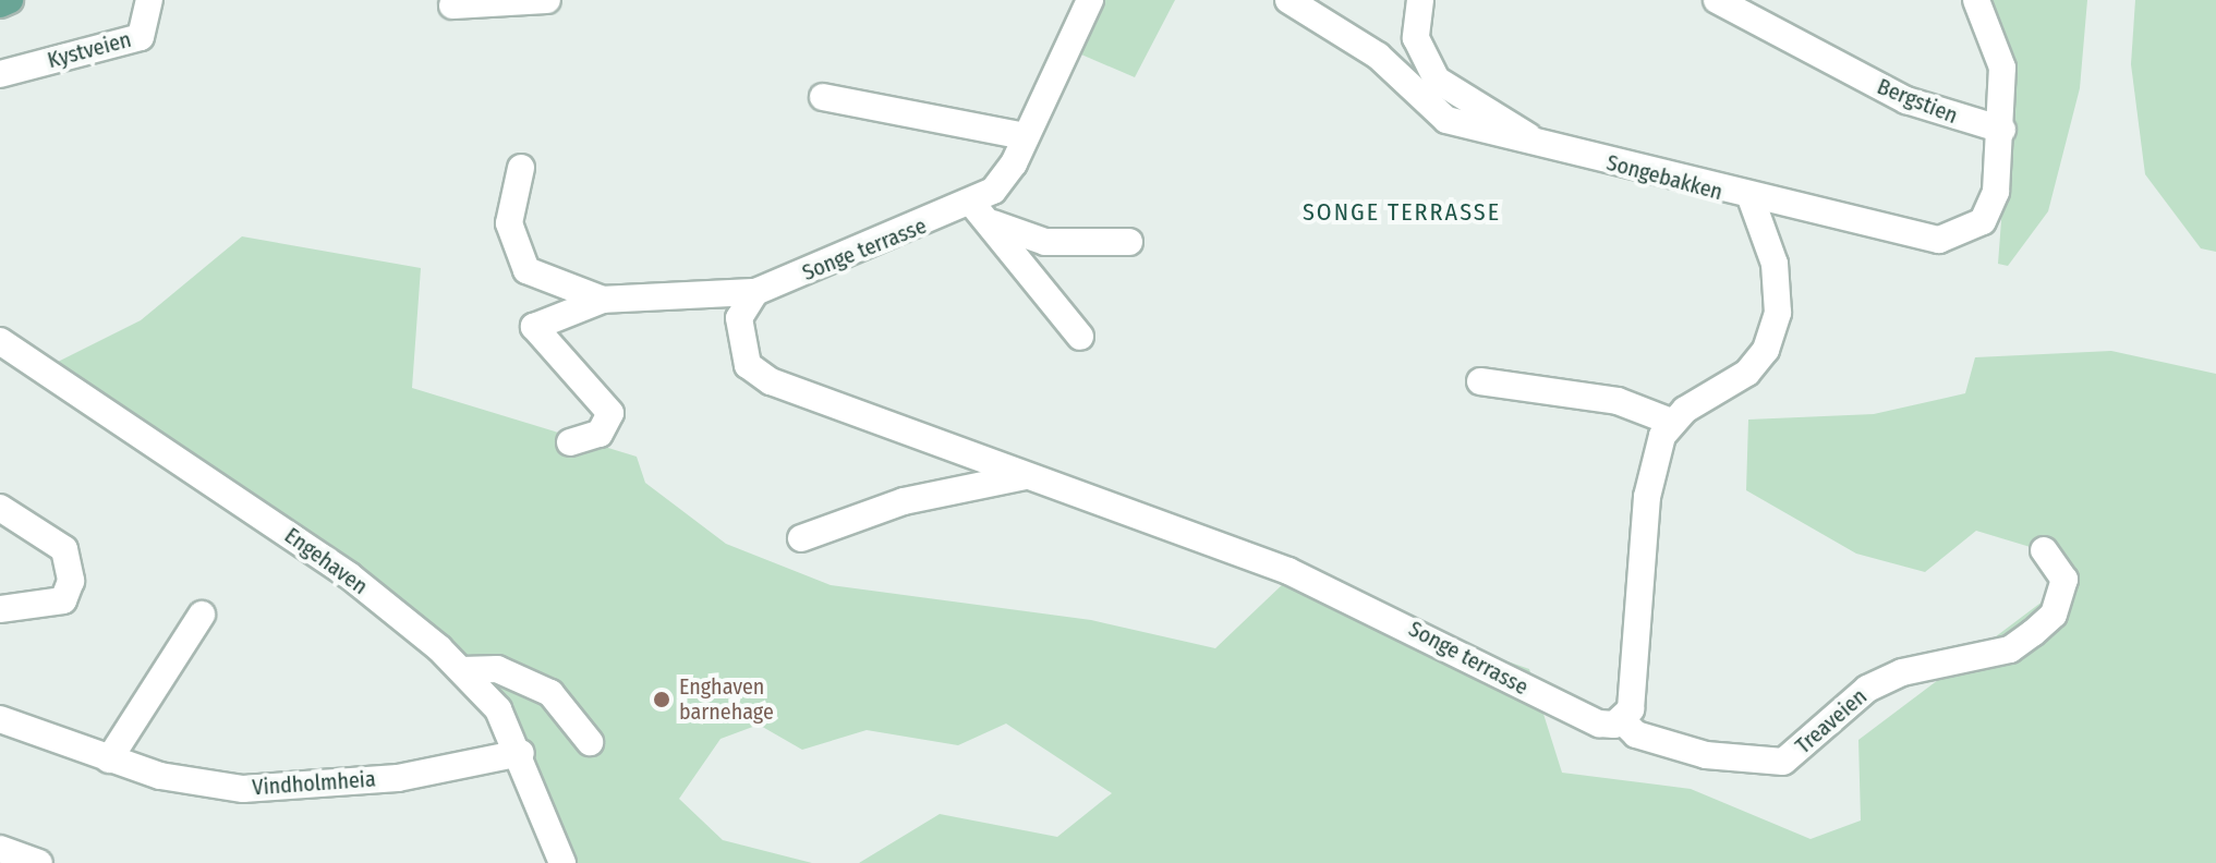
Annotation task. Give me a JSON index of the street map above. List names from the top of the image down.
{
  "streets": {
    "street": [
      "Kystveien",
      "Bergstien",
      "Songebakken",
      "Songe terrasse",
      "Engehaven",
      "Treaveien",
      "Vindholmheia"
    ]
  },
  "crossings": [
    ["Bergstien", "Songebakken"],
    ["Songe terrasse", "Treaveien"],
    ["Engehaven", "Vindholmheia"]
  ],
  "districts": ["SONGE TERRASSE"],
  "places": ["Enghaven barnehage"]
}
